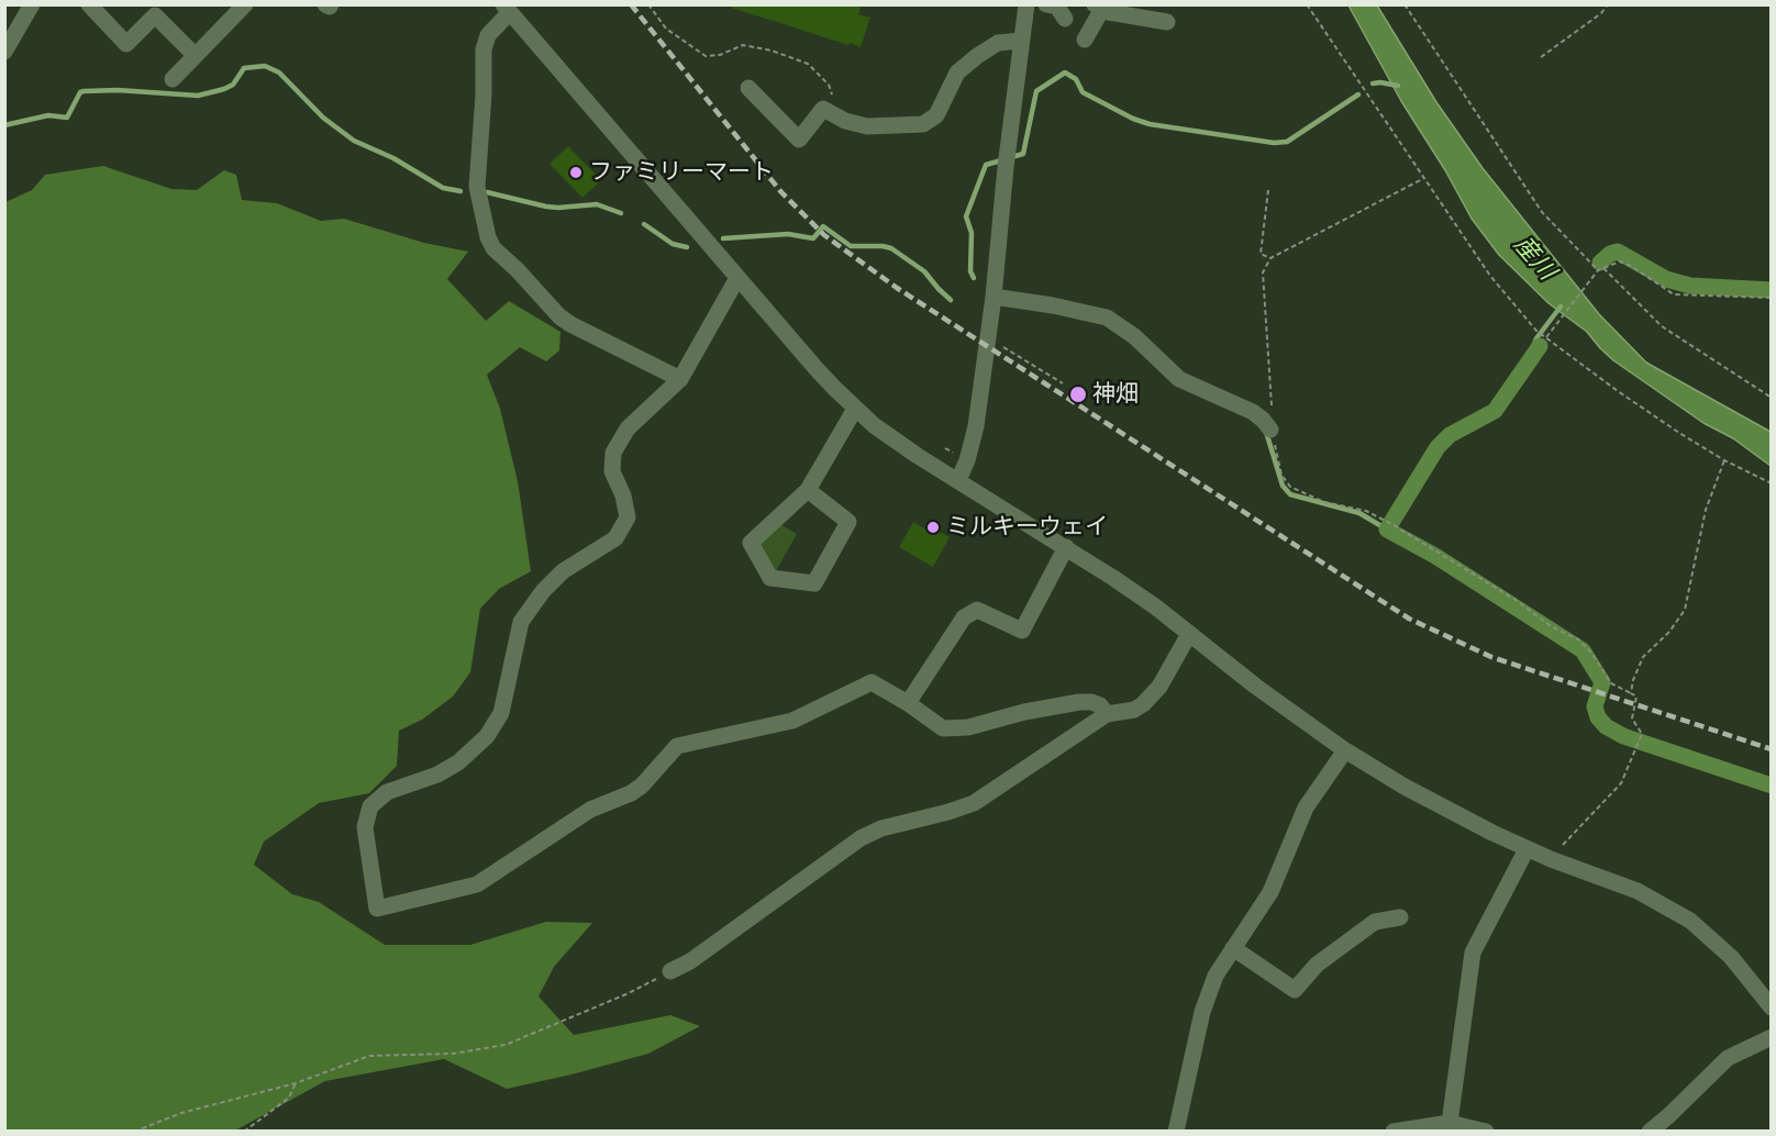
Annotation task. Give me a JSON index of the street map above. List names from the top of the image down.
{
  "water": ["産川"],
  "places": ["ファミリーマート", "神畑", "ミルキーウェイ"]
}
